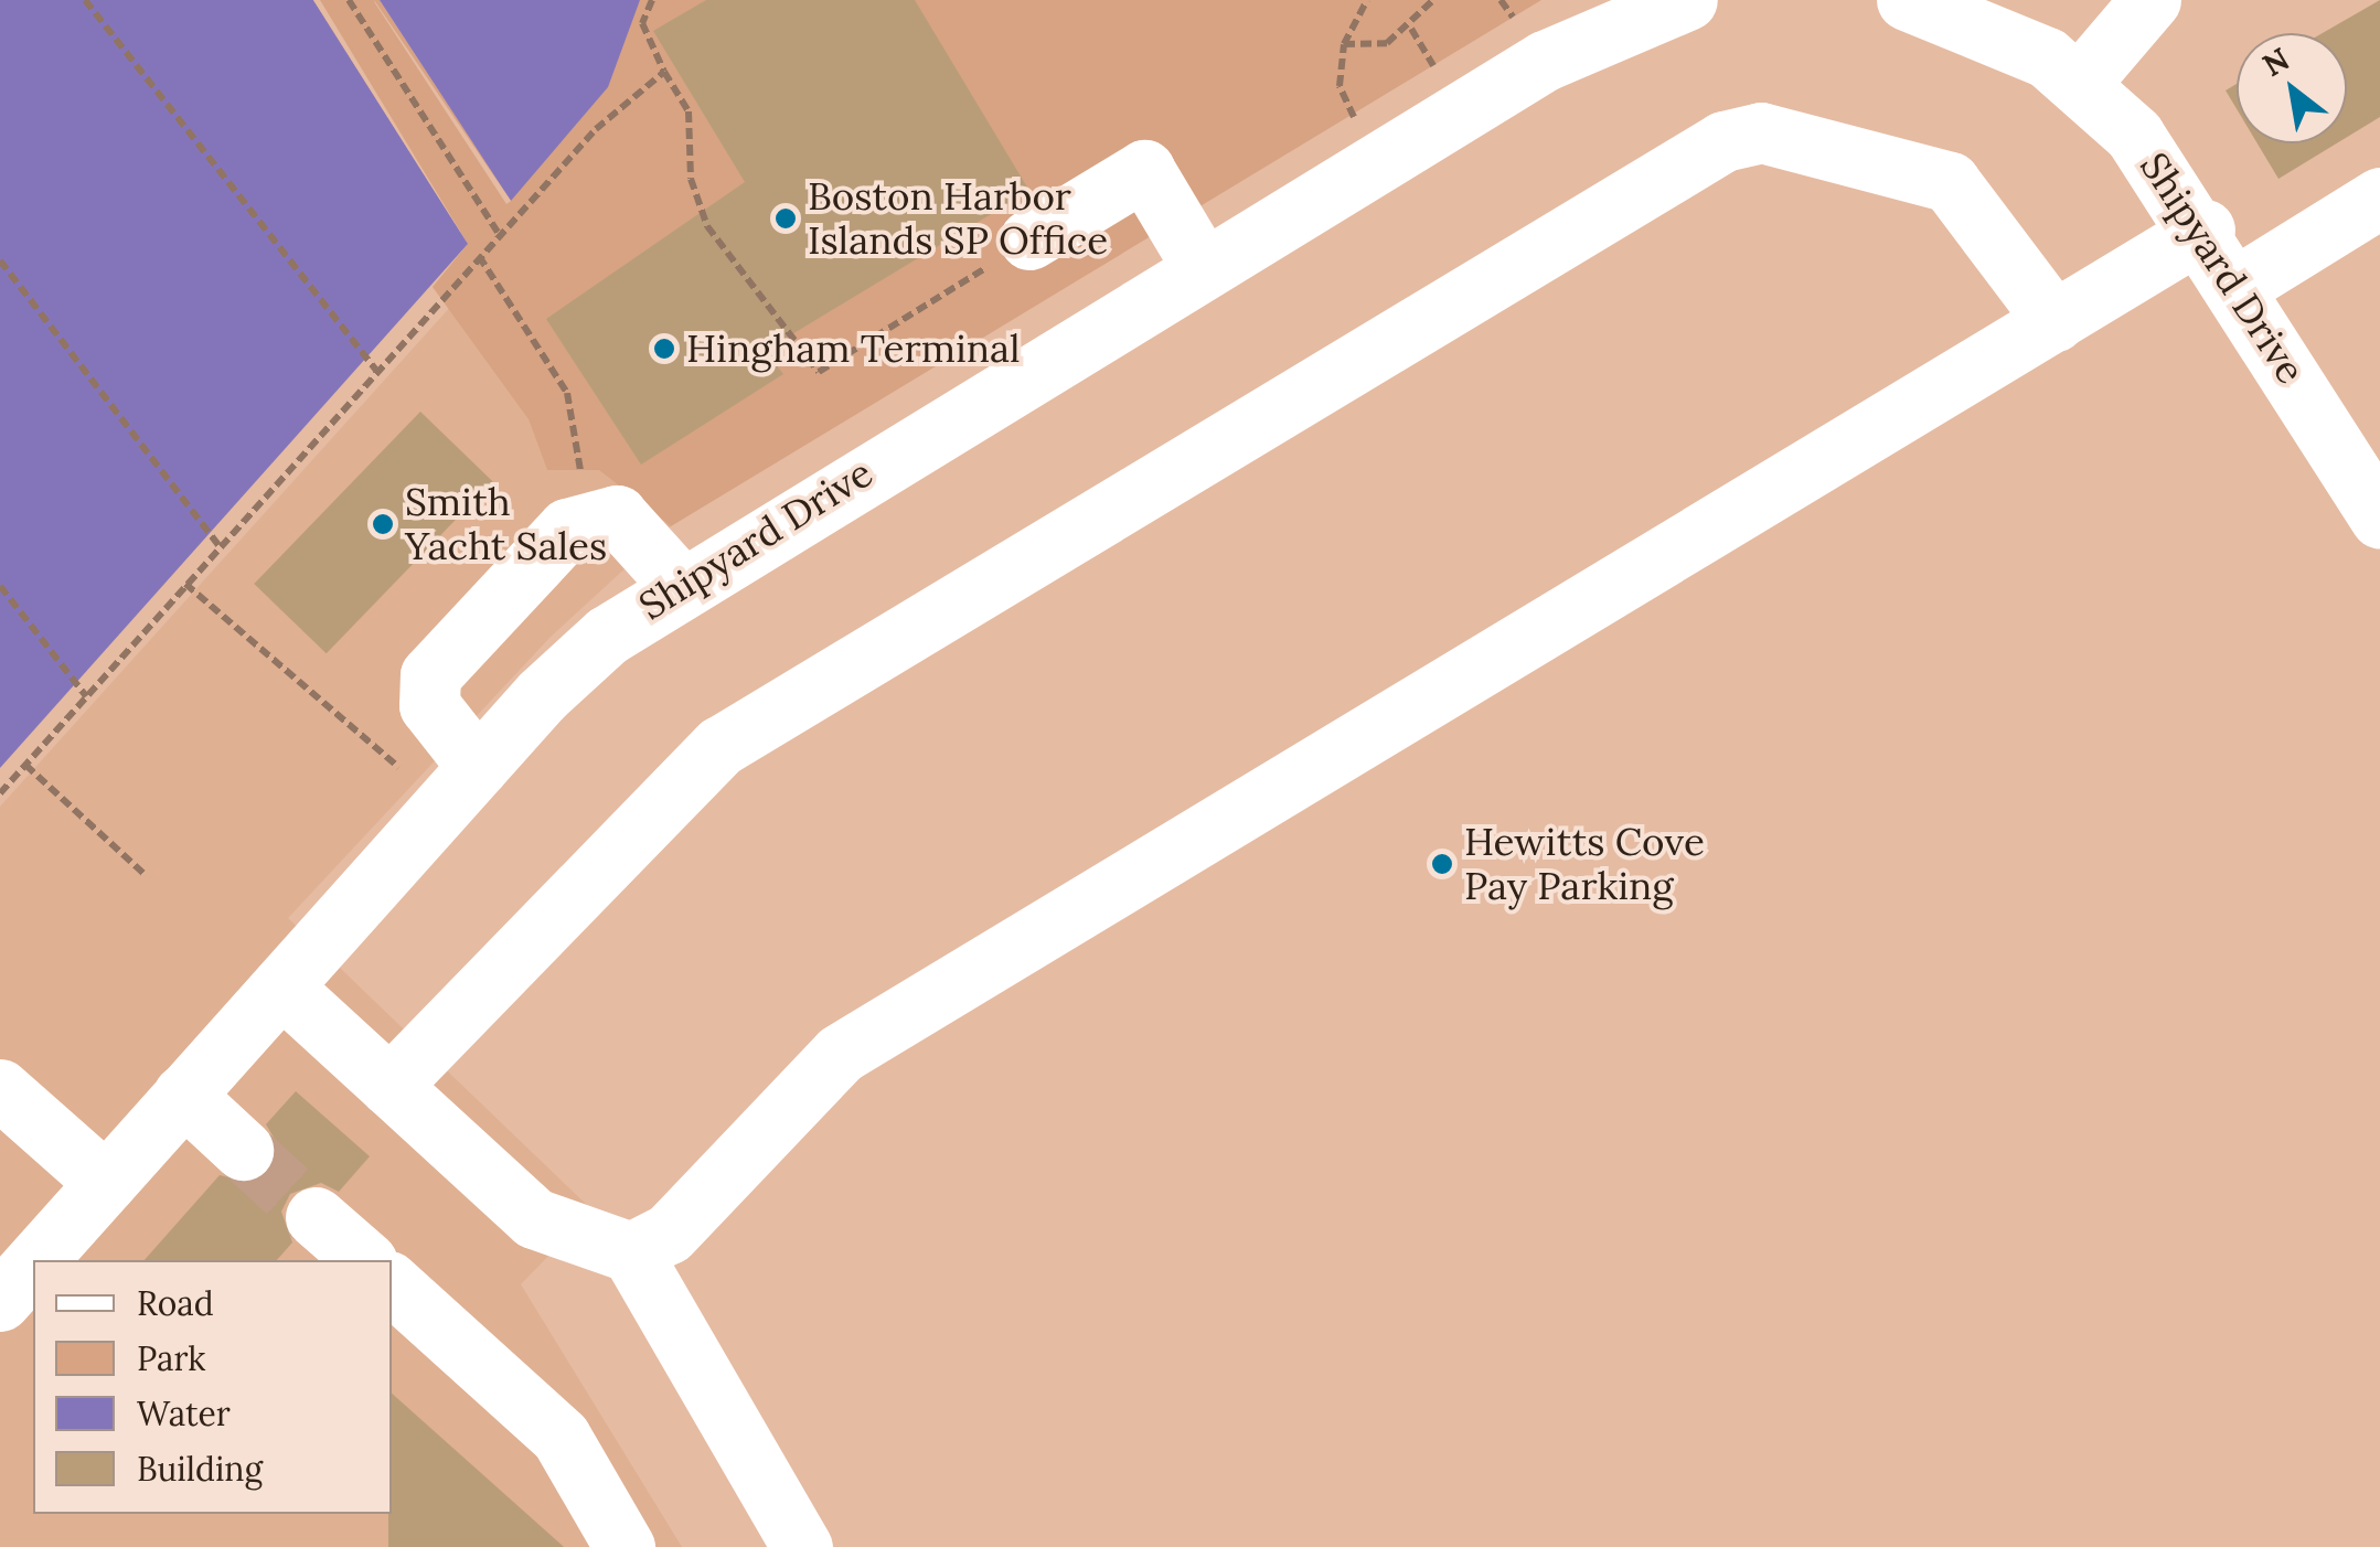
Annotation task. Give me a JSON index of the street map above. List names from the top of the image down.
{
  "streets": {
    "street": ["Shipyard Drive"]
  },
  "places": [
    "Boston Harbor Islands SP Office",
    "Hingham Terminal",
    "Smith Yacht Sales",
    "Hewitts Cove Pay Parking"
  ],
  "legend": [
    "Road",
    "Park",
    "Water",
    "Building"
  ],
  "north": "top left"
}
